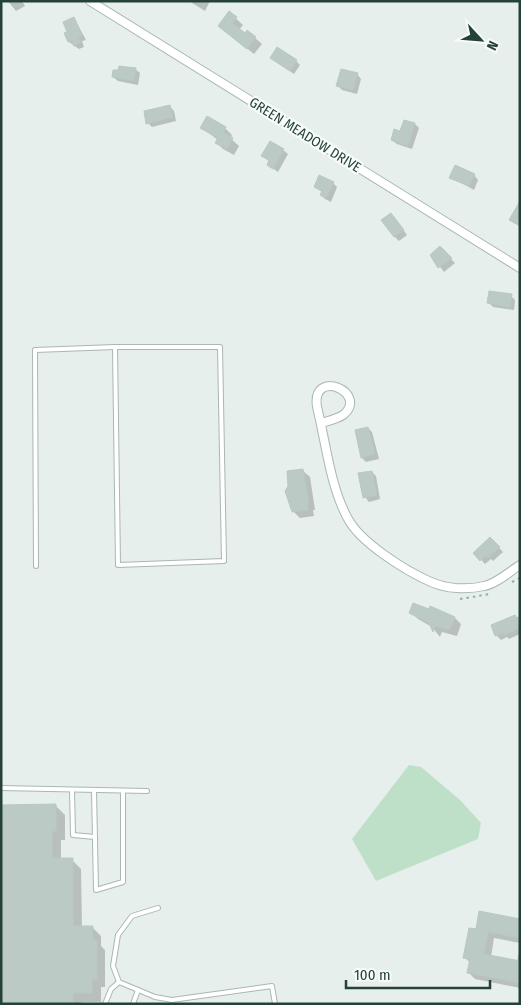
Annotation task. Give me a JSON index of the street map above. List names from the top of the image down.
{
  "streets": {
    "street": ["GREEN MEADOW DRIVE"]
  },
  "scale_bar": "100 m",
  "north": "bottom right"
}
